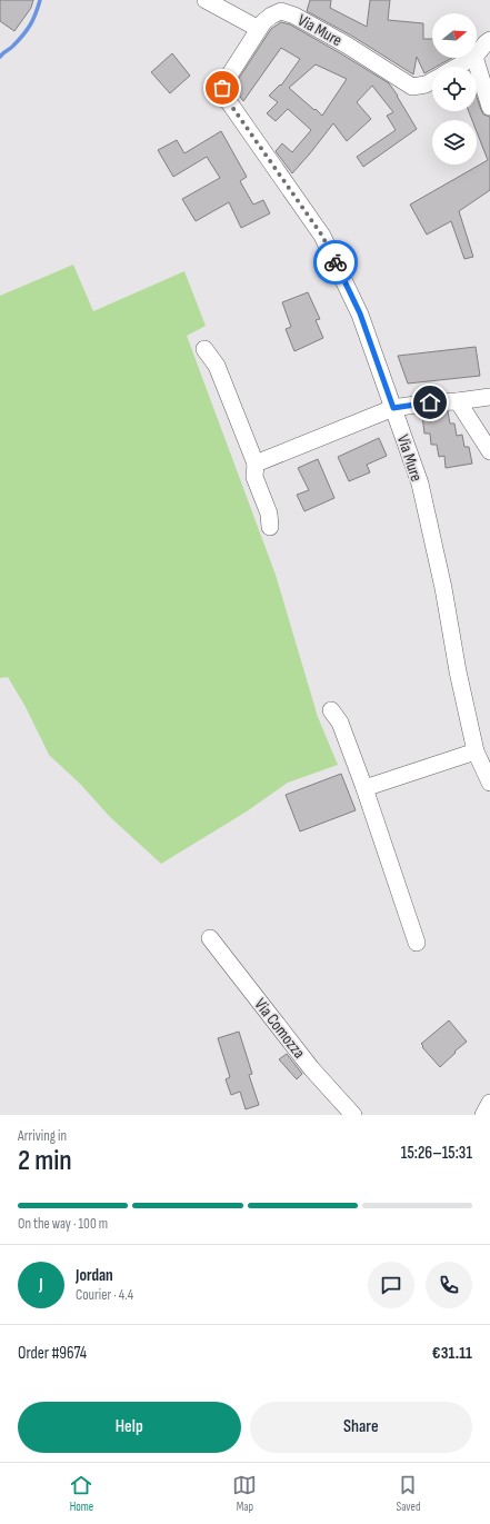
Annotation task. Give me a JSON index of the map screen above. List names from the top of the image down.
{
  "streets": {
    "street": ["Via Mure", "Via Comozza"]
  },
  "north": "right",
  "page": {
    "heading": ["2 min", "Arriving in", "15:26–15:31"],
    "panel": [
      "Jordan",
      "Courier · 4.4",
      "Order #9674",
      "€31.11"
    ],
    "bar": "On the way · 100 m",
    "round": "J",
    "buttons": ["Help", "Share"],
    "tabs": ["Home", "Map", "Saved"]
  }
}
